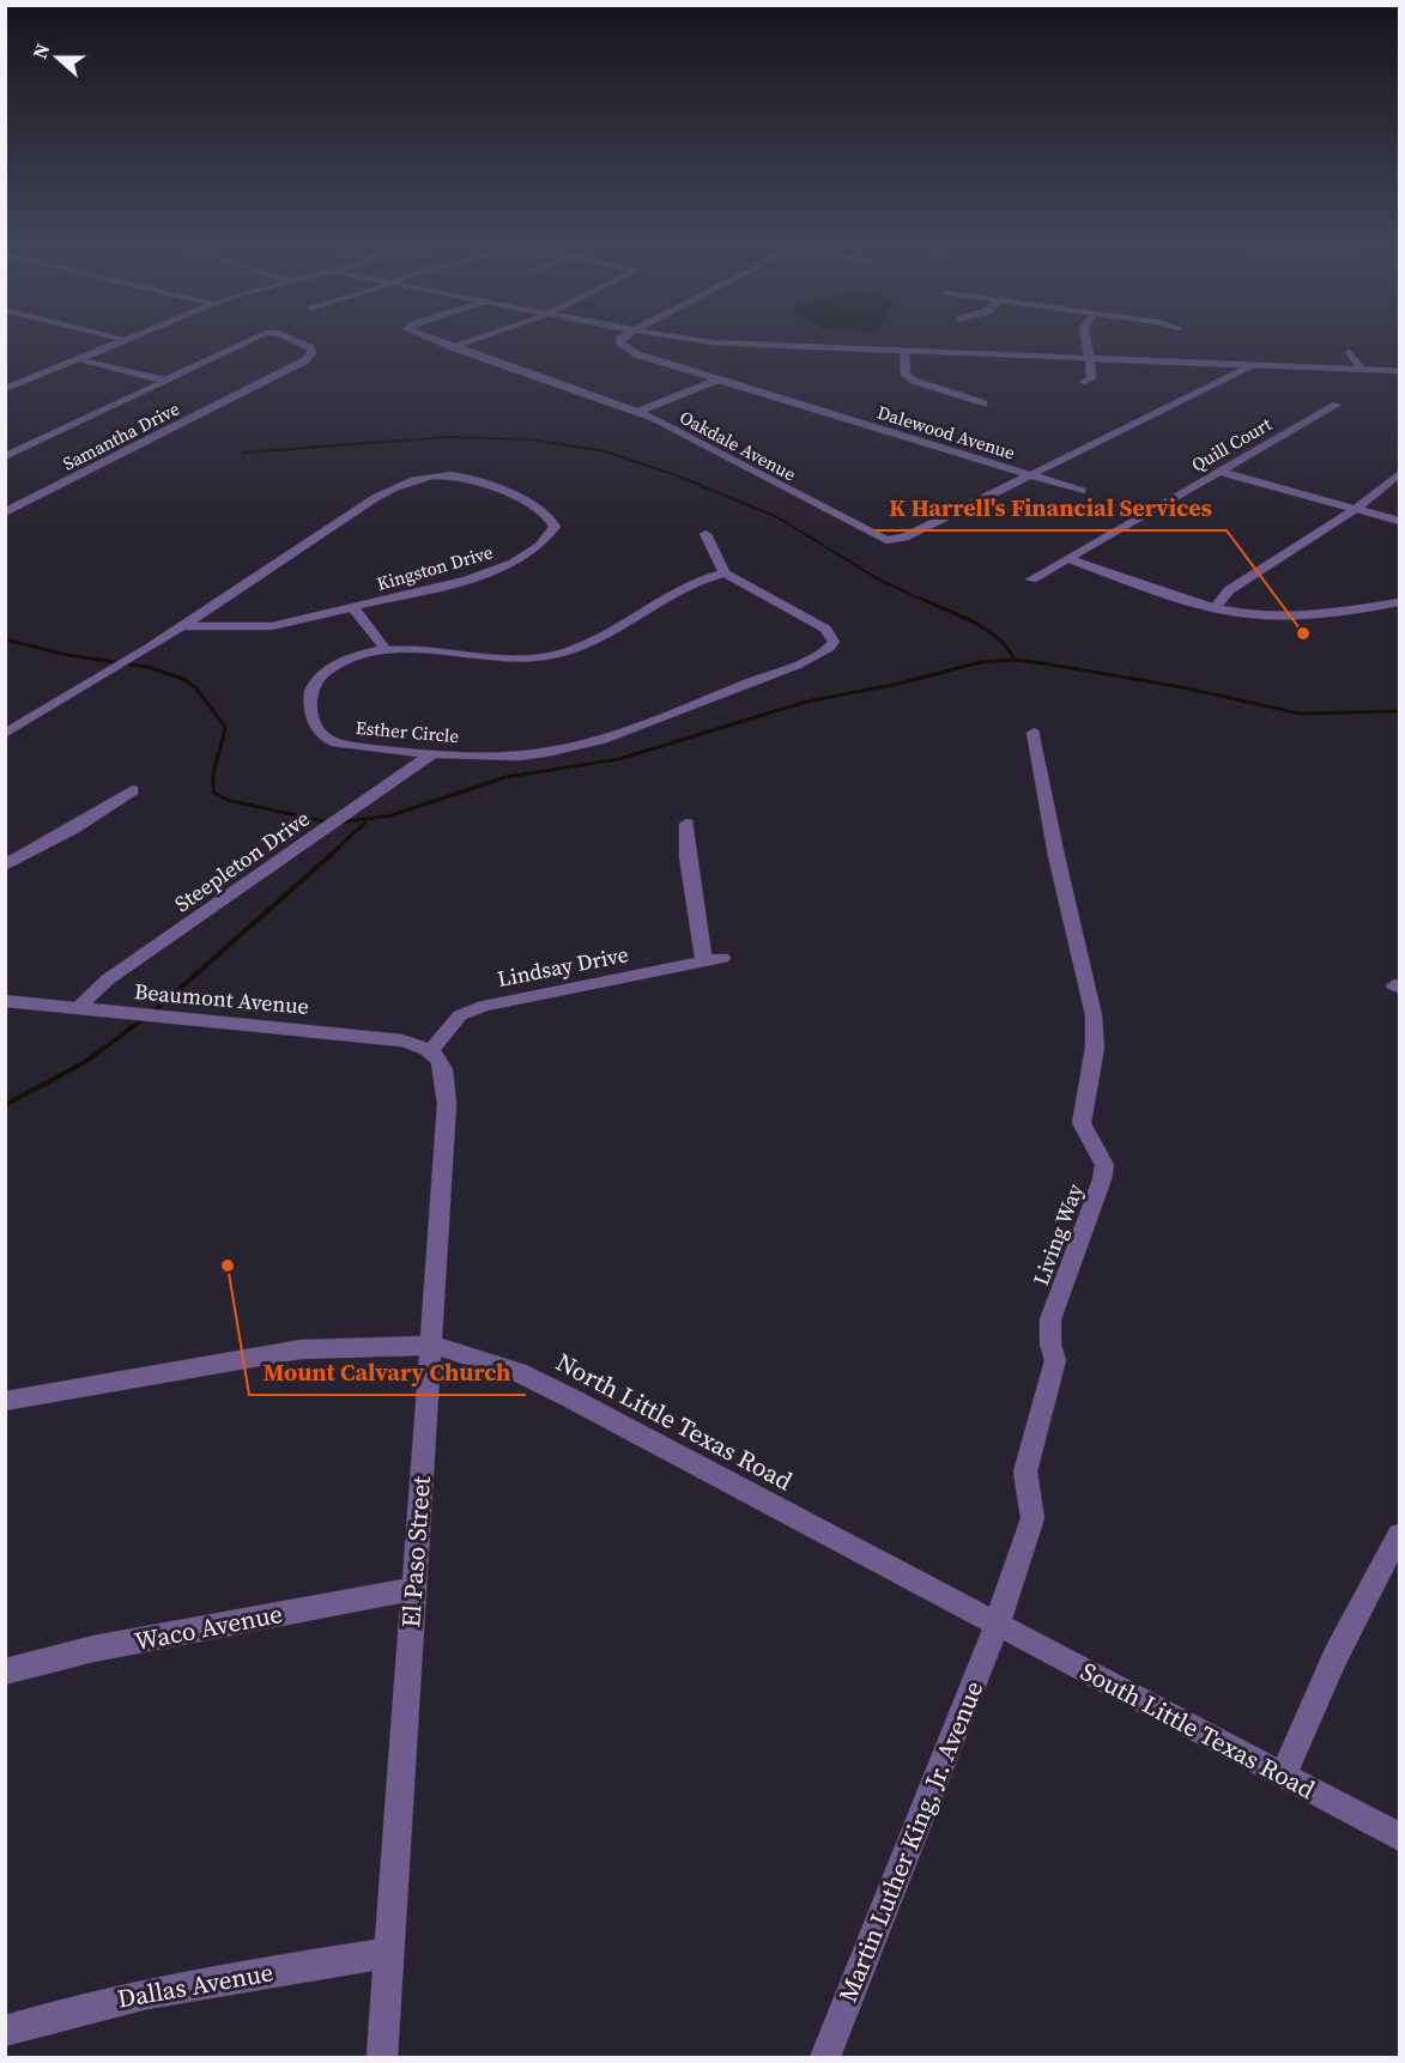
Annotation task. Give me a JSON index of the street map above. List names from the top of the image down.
{
  "streets": {
    "street": [
      "Dalewood Avenue",
      "Samantha Drive",
      "Quill Court",
      "Oakdale Avenue",
      "Kingston Drive",
      "Esther Circle",
      "Steepleton Drive",
      "Lindsay Drive",
      "Beaumont Avenue",
      "Living Way",
      "North Little Texas Road",
      "El Paso Street",
      "Waco Avenue",
      "South Little Texas Road",
      "Martin Luther King, Jr. Avenue",
      "Dallas Avenue"
    ]
  },
  "crossings": [
    ["Dalewood Avenue", "Oakdale Avenue"],
    ["Esther Circle", "Steepleton Drive"],
    ["Steepleton Drive", "Beaumont Avenue"],
    ["Lindsay Drive", "Beaumont Avenue"],
    ["Lindsay Drive", "El Paso Street"],
    ["Beaumont Avenue", "El Paso Street"],
    ["Living Way", "North Little Texas Road"],
    ["Living Way", "South Little Texas Road"],
    ["Living Way", "Martin Luther King, Jr. Avenue"],
    ["North Little Texas Road", "El Paso Street"],
    ["North Little Texas Road", "South Little Texas Road"],
    ["North Little Texas Road", "Martin Luther King, Jr. Avenue"],
    ["El Paso Street", "Waco Avenue"],
    ["El Paso Street", "Dallas Avenue"],
    ["South Little Texas Road", "Martin Luther King, Jr. Avenue"]
  ],
  "places": ["K Harrell's Financial Services", "Mount Calvary Church"],
  "north": "left"
}
